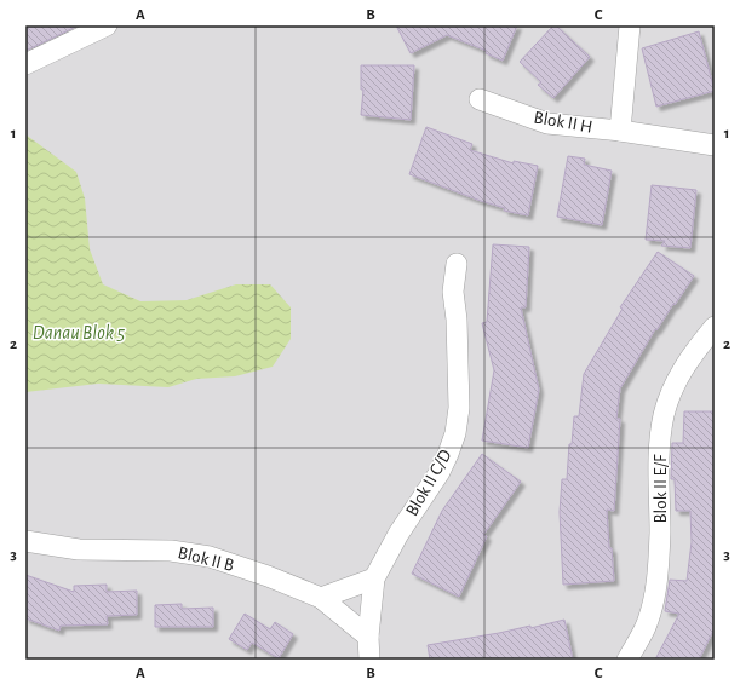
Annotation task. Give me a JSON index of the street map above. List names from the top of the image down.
{
  "streets": {
    "street": [
      "Blok II H",
      "Blok II C/D",
      "Blok II E/F",
      "Blok II B"
    ]
  },
  "crossings": [
    ["Blok II C/D", "Blok II B"]
  ],
  "water": ["Danau Blok 5"],
  "grid": {
    "columns": ["A", "B", "C"],
    "rows": ["1", "2", "3"]
  }
}
